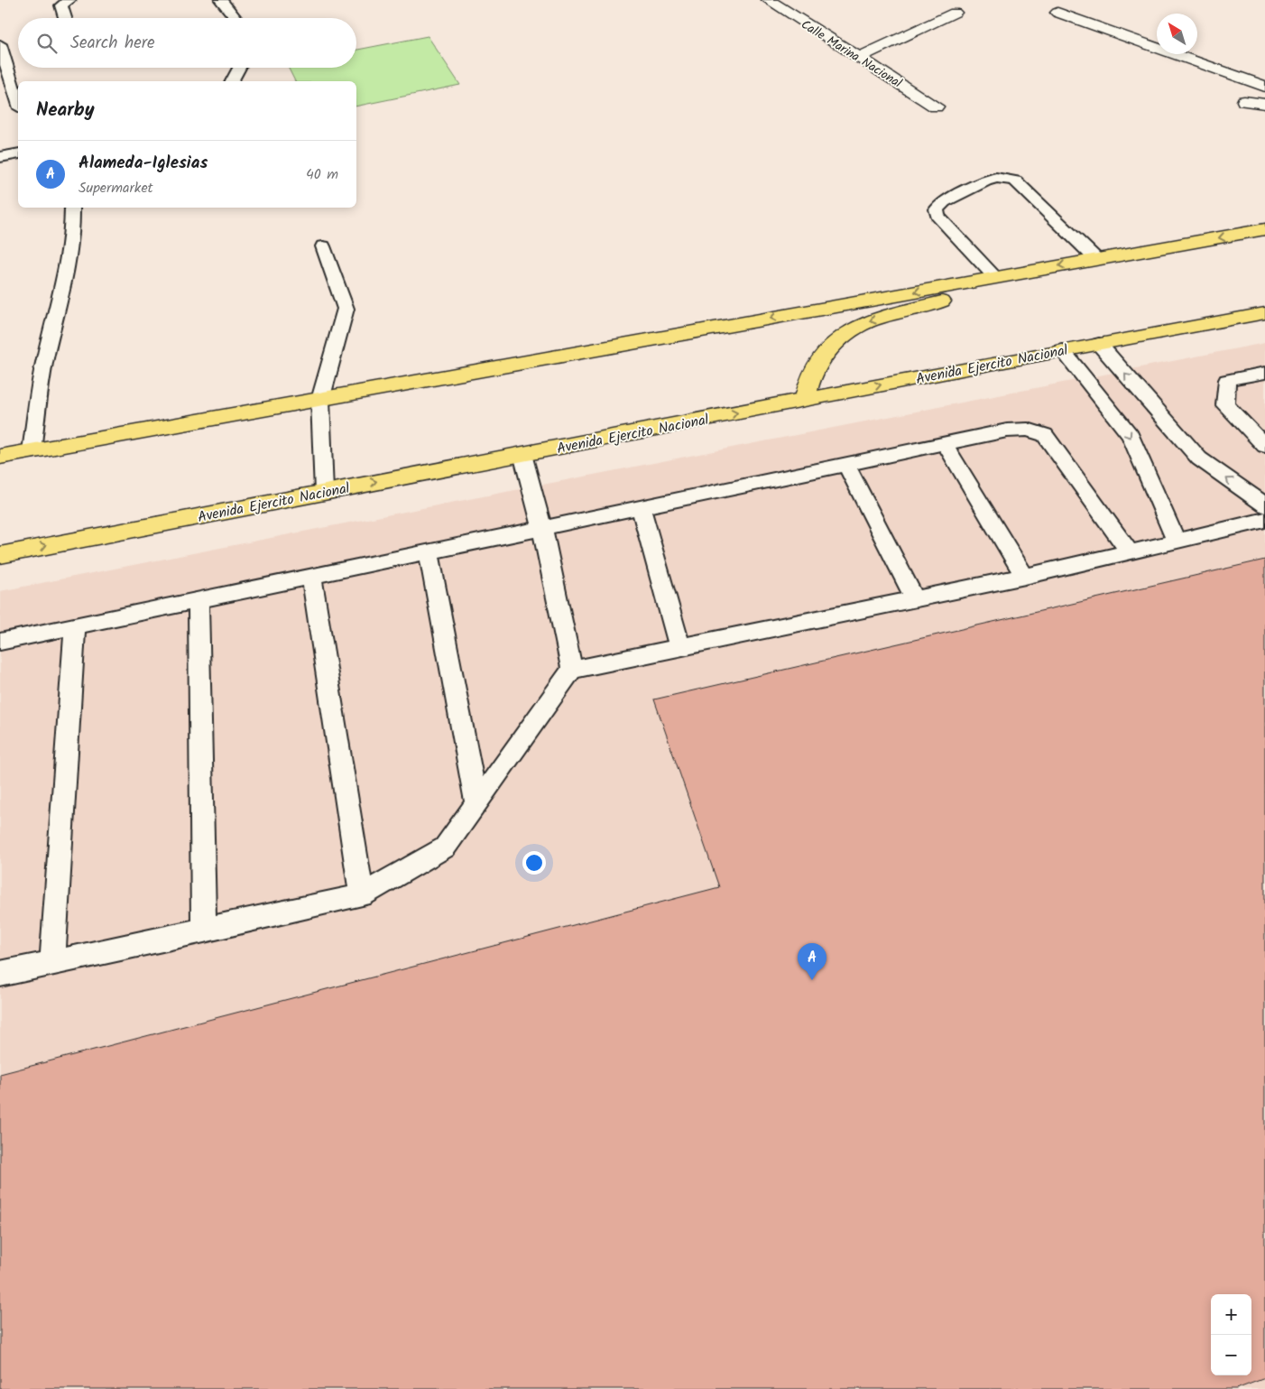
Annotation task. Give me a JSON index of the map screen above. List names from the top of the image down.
{
  "streets": {
    "main road": ["Avenida Ejercito Nacional"],
    "street": ["Calle Marina Nacional"]
  },
  "north": "top left",
  "page": {
    "search": "Search here",
    "heading": "Nearby",
    "list": [
      {
        "mark": "A",
        "name": "Alameda-Iglesias",
        "note": "Supermarket",
        "value": "40 m"
      }
    ],
    "pins": "A",
    "map_buttons": ["+", "−"]
  }
}
